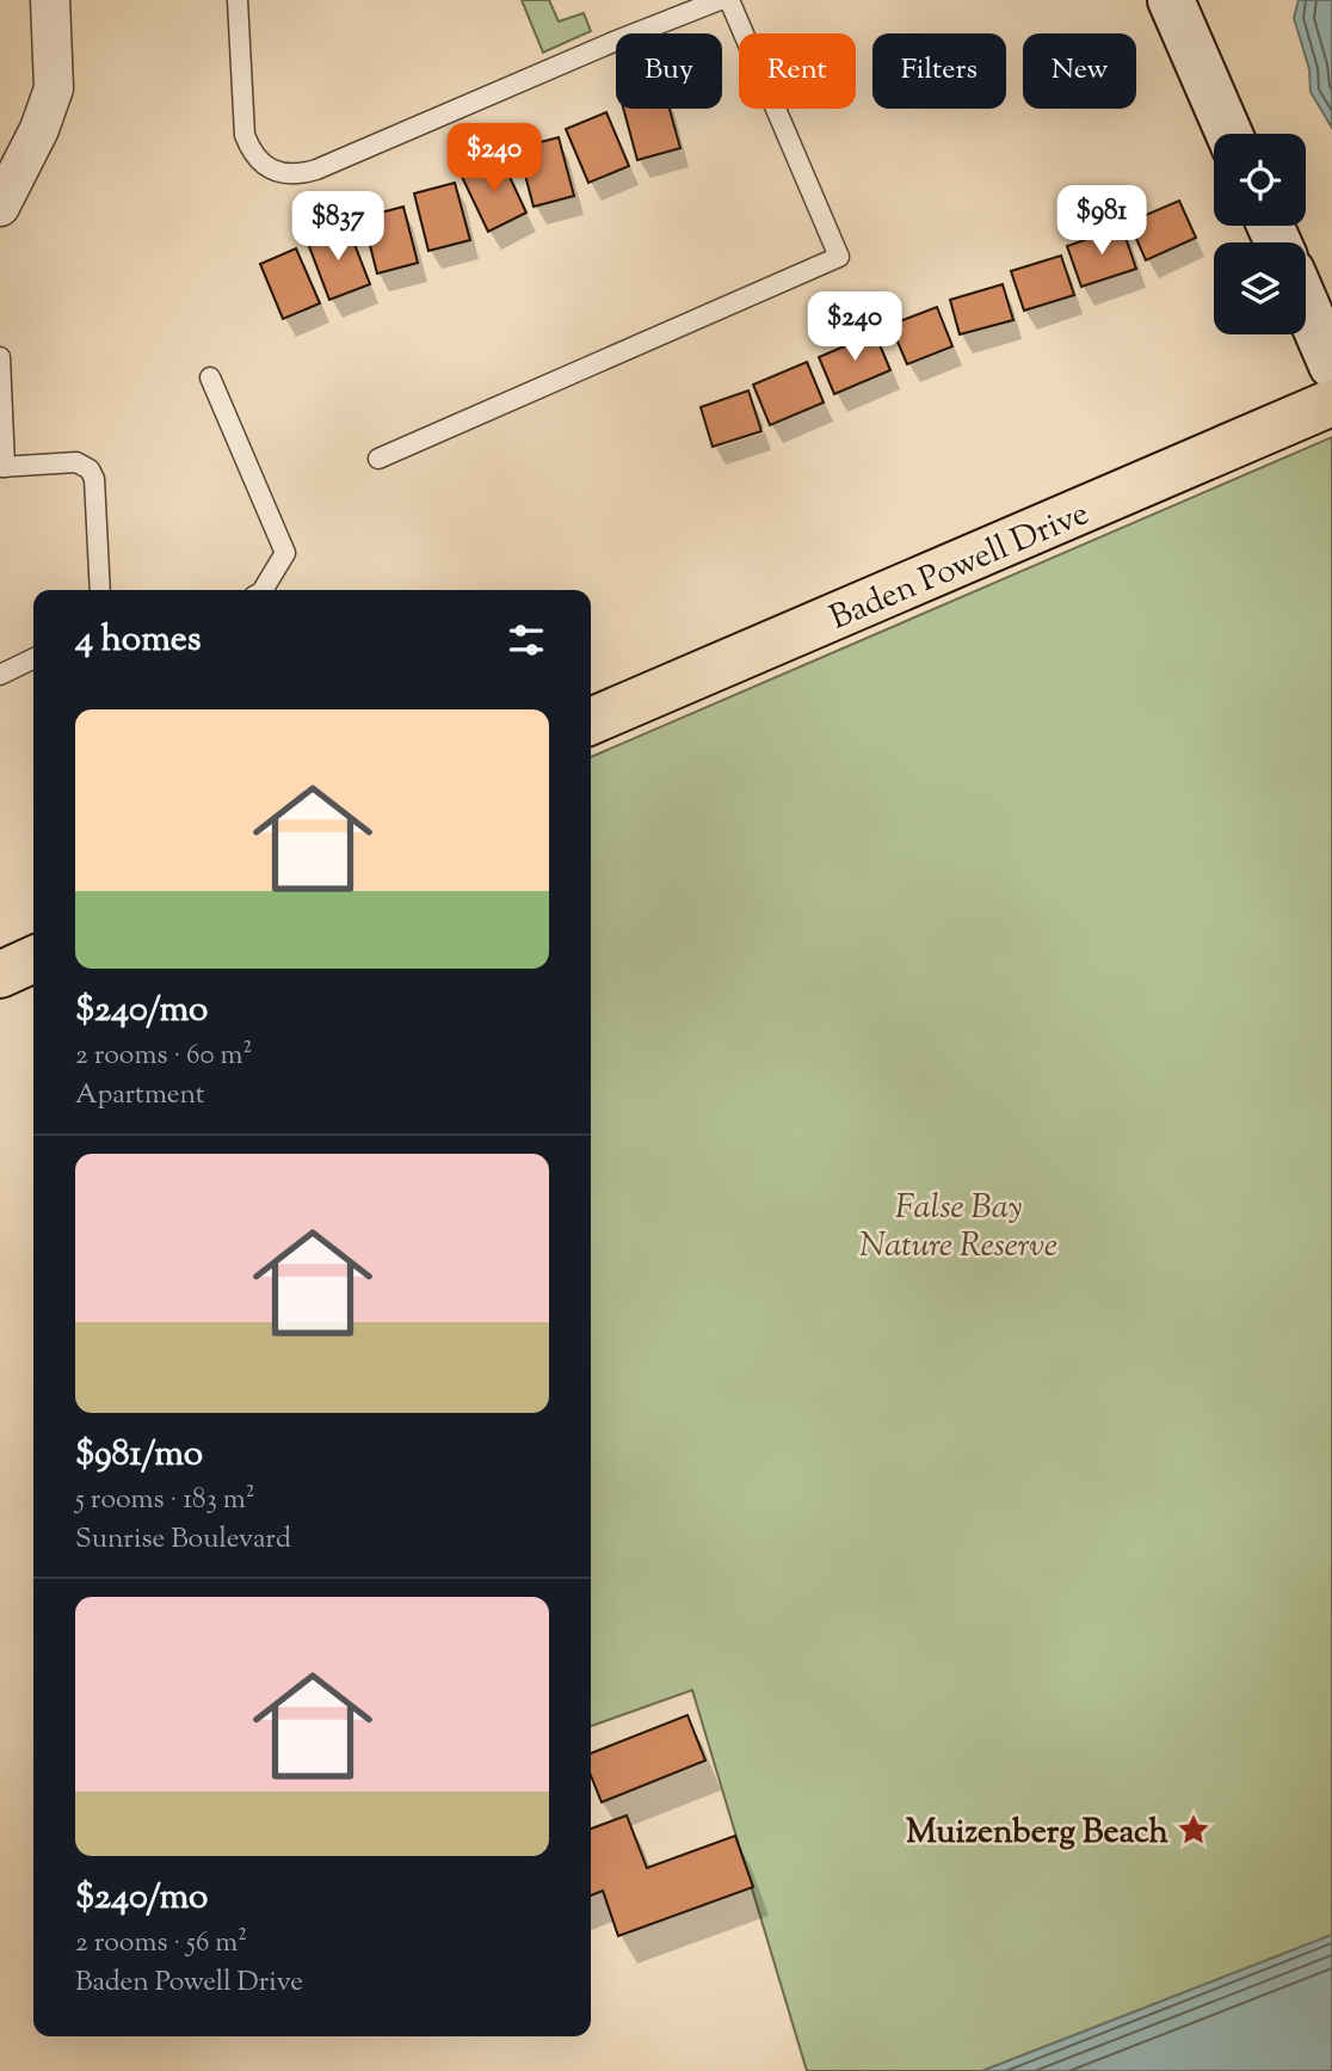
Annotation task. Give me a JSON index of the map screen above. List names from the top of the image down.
{
  "streets": {
    "main road": ["Baden Powell Drive"]
  },
  "parks": ["False Bay Nature Reserve"],
  "places": {
    "place": ["Muizenberg Beach"]
  },
  "page": {
    "chip": [
      "Buy",
      "Rent",
      "Filters",
      "New"
    ],
    "price": [
      "$240",
      "$981",
      "$837",
      "$240"
    ],
    "heading": "4 homes",
    "list": [
      {
        "name": "$240/mo",
        "note": "2 rooms · 60 m² · Apartment"
      },
      {
        "name": "$981/mo",
        "note": "5 rooms · 183 m² · Sunrise Boulevard"
      },
      {
        "name": "$240/mo",
        "note": "2 rooms · 56 m² · Baden Powell Drive"
      }
    ]
  }
}
